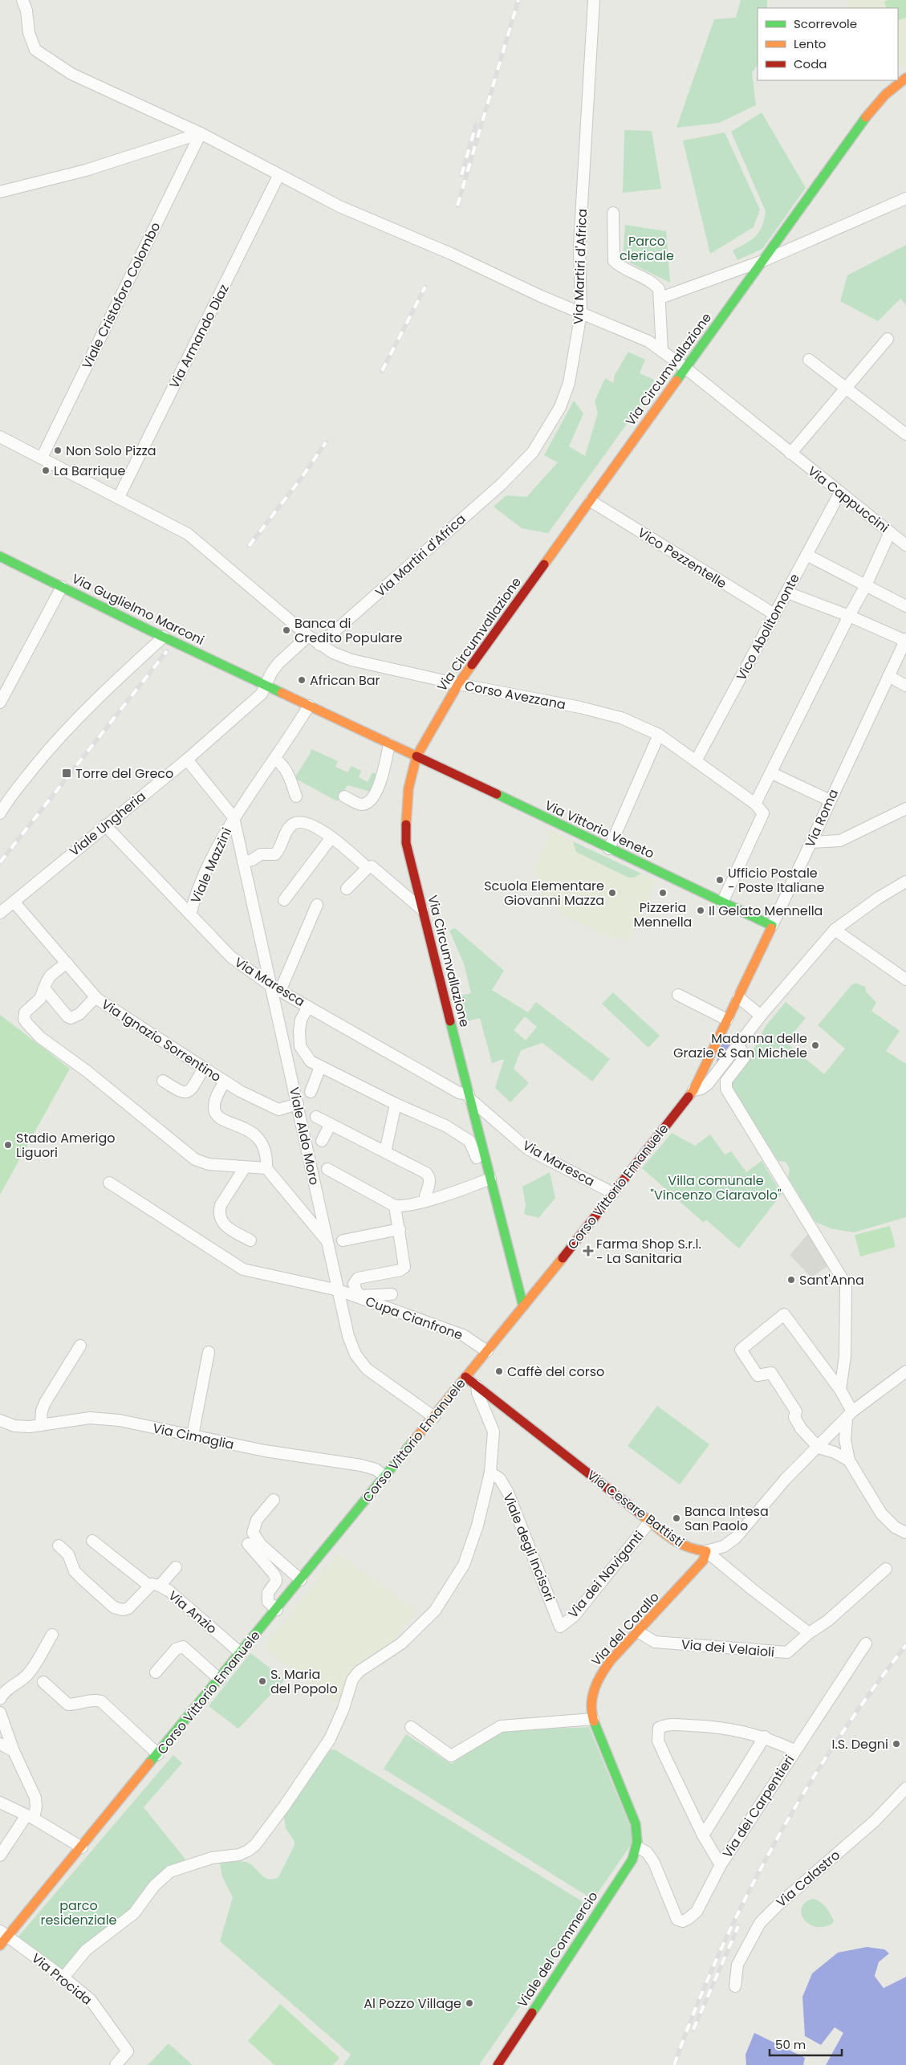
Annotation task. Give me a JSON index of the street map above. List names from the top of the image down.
{
  "streets": {
    "main road": [
      "Via Circumvallazione",
      "Via Guglielmo Marconi",
      "Via Roma",
      "Via Vittorio Veneto",
      "Corso Vittorio Emanuele",
      "Via Cesare Battisti",
      "Via del Corallo",
      "Viale del Commercio"
    ],
    "street": [
      "Via Martiri d'Africa",
      "Viale Cristoforo Colombo",
      "Via Armando Diaz",
      "Via Cappuccini",
      "Vico Pezzentelle",
      "Vico Abolitomonte",
      "Corso Avezzana",
      "Viale Ungheria",
      "Viale Mazzini",
      "Via Maresca",
      "Via Ignazio Sorrentino",
      "Viale Aldo Moro",
      "Cupa Cianfrone",
      "Via Cimaglia",
      "Viale degli Incisori",
      "Via dei Naviganti",
      "Via Anzio",
      "Via dei Velaioli",
      "Via dei Carpentieri",
      "Via Calastro",
      "Via Procida"
    ]
  },
  "crossings": [
    ["Via Martiri d'Africa", "Via Cappuccini"],
    ["Via Martiri d'Africa", "Corso Avezzana"],
    ["Viale Cristoforo Colombo", "Via Cappuccini"],
    ["Viale Cristoforo Colombo", "Corso Avezzana"],
    ["Via Armando Diaz", "Via Cappuccini"],
    ["Via Armando Diaz", "Corso Avezzana"],
    ["Via Circumvallazione", "Via Cappuccini"],
    ["Via Circumvallazione", "Vico Pezzentelle"],
    ["Via Circumvallazione", "Corso Avezzana"],
    ["Via Circumvallazione", "Via Vittorio Veneto"],
    ["Via Circumvallazione", "Via Maresca"],
    ["Via Circumvallazione", "Corso Vittorio Emanuele"],
    ["Via Cappuccini", "Vico Abolitomonte"],
    ["Vico Pezzentelle", "Vico Abolitomonte"],
    ["Via Guglielmo Marconi", "Viale Ungheria"],
    ["Via Guglielmo Marconi", "Via Vittorio Veneto"],
    ["Via Guglielmo Marconi", "Viale Mazzini"],
    ["Vico Abolitomonte", "Corso Avezzana"],
    ["Via Roma", "Via Vittorio Veneto"],
    ["Via Roma", "Corso Vittorio Emanuele"],
    ["Viale Ungheria", "Via Maresca"],
    ["Viale Ungheria", "Via Ignazio Sorrentino"],
    ["Via Vittorio Veneto", "Viale Mazzini"],
    ["Viale Mazzini", "Via Maresca"],
    ["Viale Mazzini", "Viale Aldo Moro"],
    ["Via Maresca", "Viale Aldo Moro"],
    ["Via Maresca", "Corso Vittorio Emanuele"],
    ["Via Ignazio Sorrentino", "Viale Aldo Moro"],
    ["Viale Aldo Moro", "Corso Vittorio Emanuele"],
    ["Viale Aldo Moro", "Cupa Cianfrone"],
    ["Corso Vittorio Emanuele", "Cupa Cianfrone"],
    ["Corso Vittorio Emanuele", "Via Cimaglia"],
    ["Corso Vittorio Emanuele", "Via Cesare Battisti"],
    ["Corso Vittorio Emanuele", "Via Anzio"],
    ["Corso Vittorio Emanuele", "Via Procida"],
    ["Via Cesare Battisti", "Via dei Naviganti"],
    ["Via Cesare Battisti", "Via del Corallo"],
    ["Viale degli Incisori", "Via dei Naviganti"],
    ["Via del Corallo", "Via dei Velaioli"],
    ["Via del Corallo", "Via dei Carpentieri"],
    ["Via del Corallo", "Viale del Commercio"],
    ["Via dei Carpentieri", "Viale del Commercio"]
  ],
  "parks": ["Parco clericale", "Villa comunale \"Vincenzo Ciaravolo\"", "parco residenziale"],
  "places": {
    "other": [
      "Non Solo Pizza",
      "La Barrique",
      "Banca di Credito Populare",
      "African Bar",
      "Ufficio Postale - Poste Italiane",
      "Scuola Elementare Giovanni Mazza",
      "Pizzeria Mennella",
      "Il Gelato Mennella",
      "Madonna delle Grazie & San Michele",
      "Stadio Amerigo Liguori",
      "Sant'Anna",
      "Caffè del corso",
      "Banca Intesa San Paolo",
      "S. Maria del Popolo",
      "I.S. Degni",
      "Al Pozzo Village"
    ],
    "transit": ["Torre del Greco"],
    "health": ["Farma Shop S.r.l. - La Sanitaria"]
  },
  "legend": ["Scorrevole", "Lento", "Coda"],
  "scale_bar": "50 m"
}
